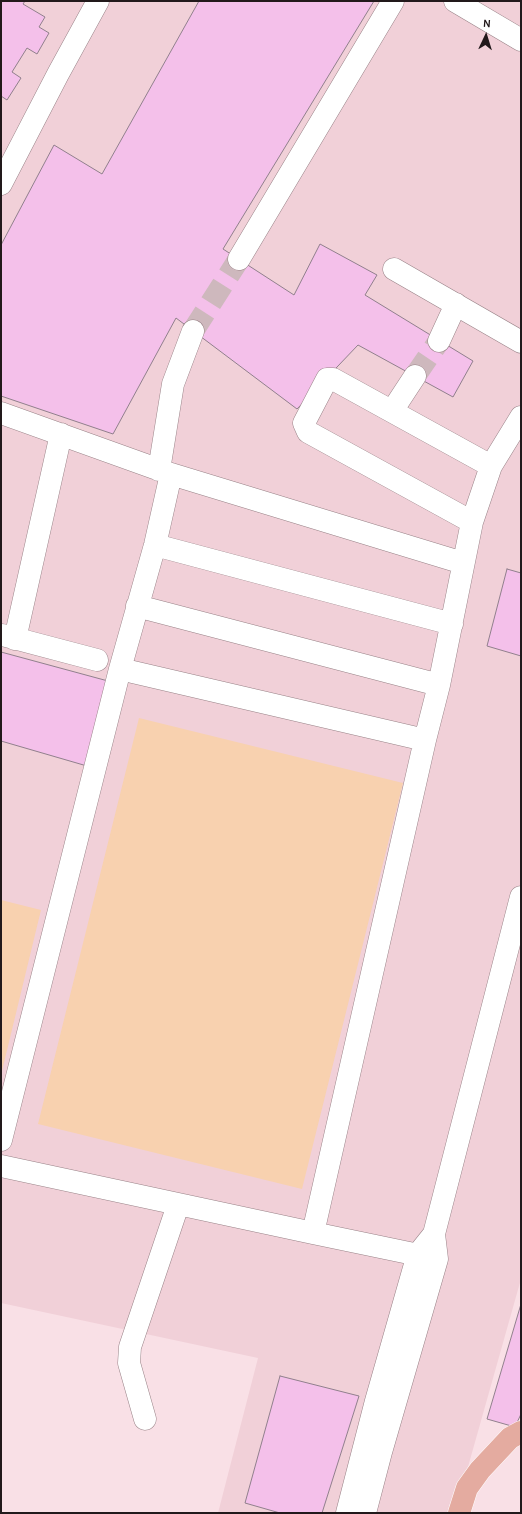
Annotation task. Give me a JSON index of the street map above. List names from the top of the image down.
{
  "north": "top"
}
